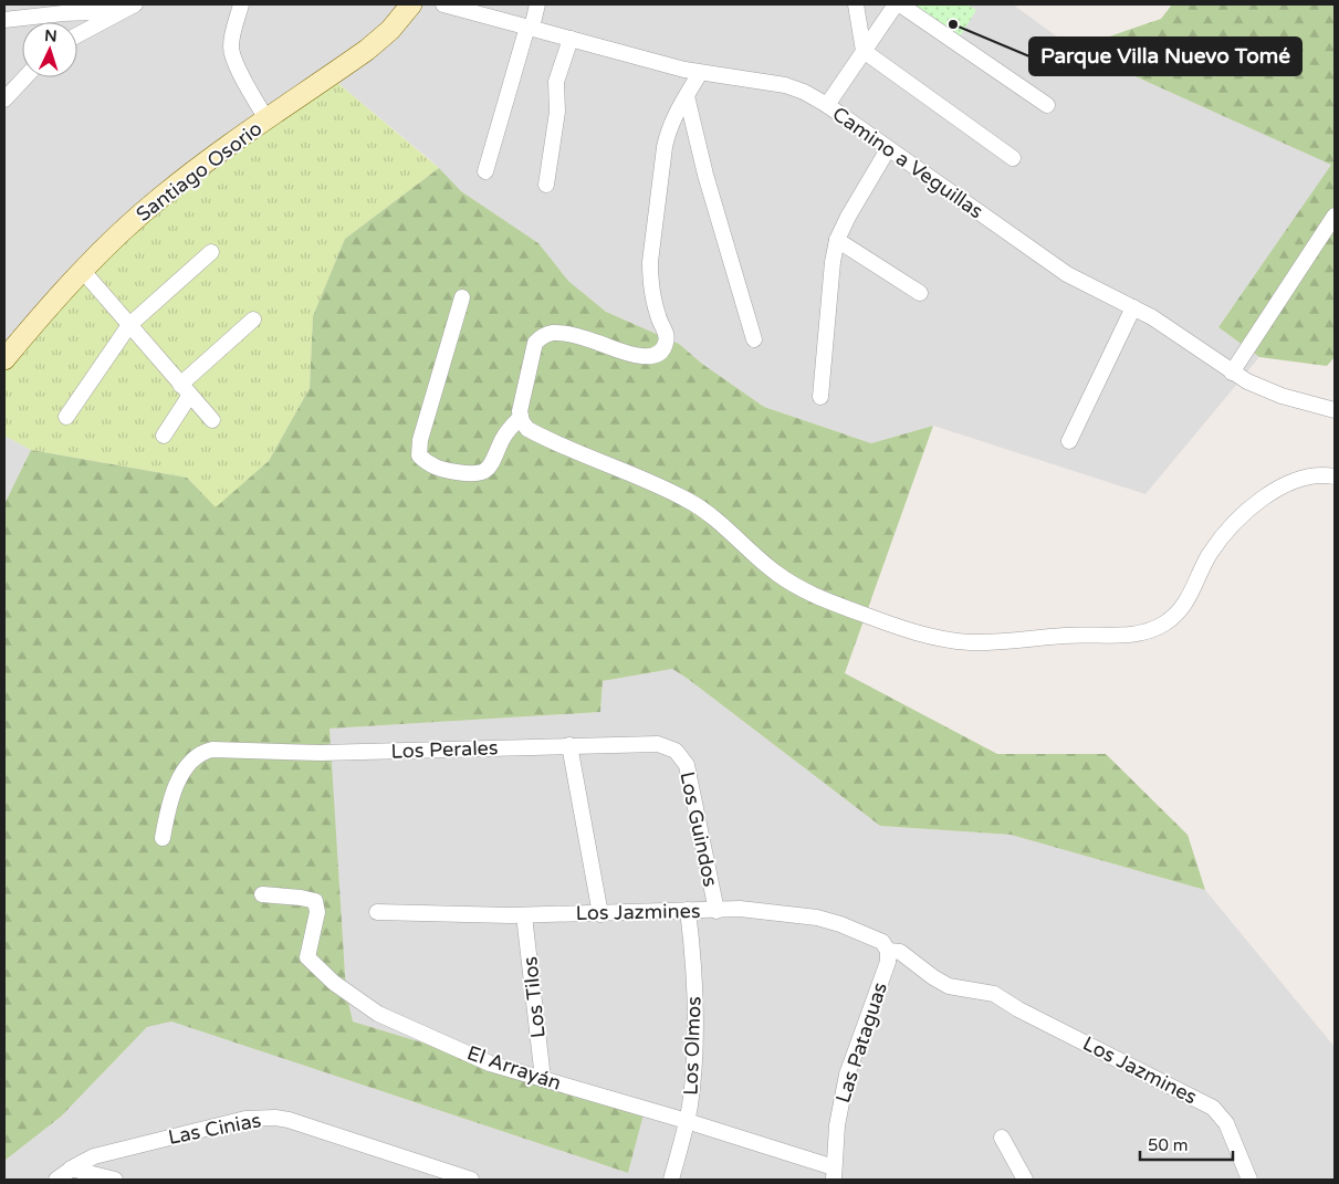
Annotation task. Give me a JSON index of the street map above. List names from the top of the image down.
{
  "streets": {
    "street": [
      "Camino a Veguillas",
      "Santiago Osorio",
      "Los Perales",
      "Los Guindos",
      "Los Jazmines",
      "Los Tilos",
      "Las Pataguas",
      "Los Olmos",
      "El Arrayán",
      "Las Cinias"
    ]
  },
  "crossings": [
    ["Los Perales", "Los Guindos"],
    ["Los Guindos", "Los Jazmines"],
    ["Los Jazmines", "Los Tilos"],
    ["Los Jazmines", "Las Pataguas"],
    ["Los Jazmines", "Los Olmos"],
    ["Los Tilos", "El Arrayán"],
    ["Las Pataguas", "El Arrayán"],
    ["Los Olmos", "El Arrayán"]
  ],
  "places": ["Parque Villa Nuevo Tomé"],
  "scale_bar": "50 m",
  "north": "top"
}
